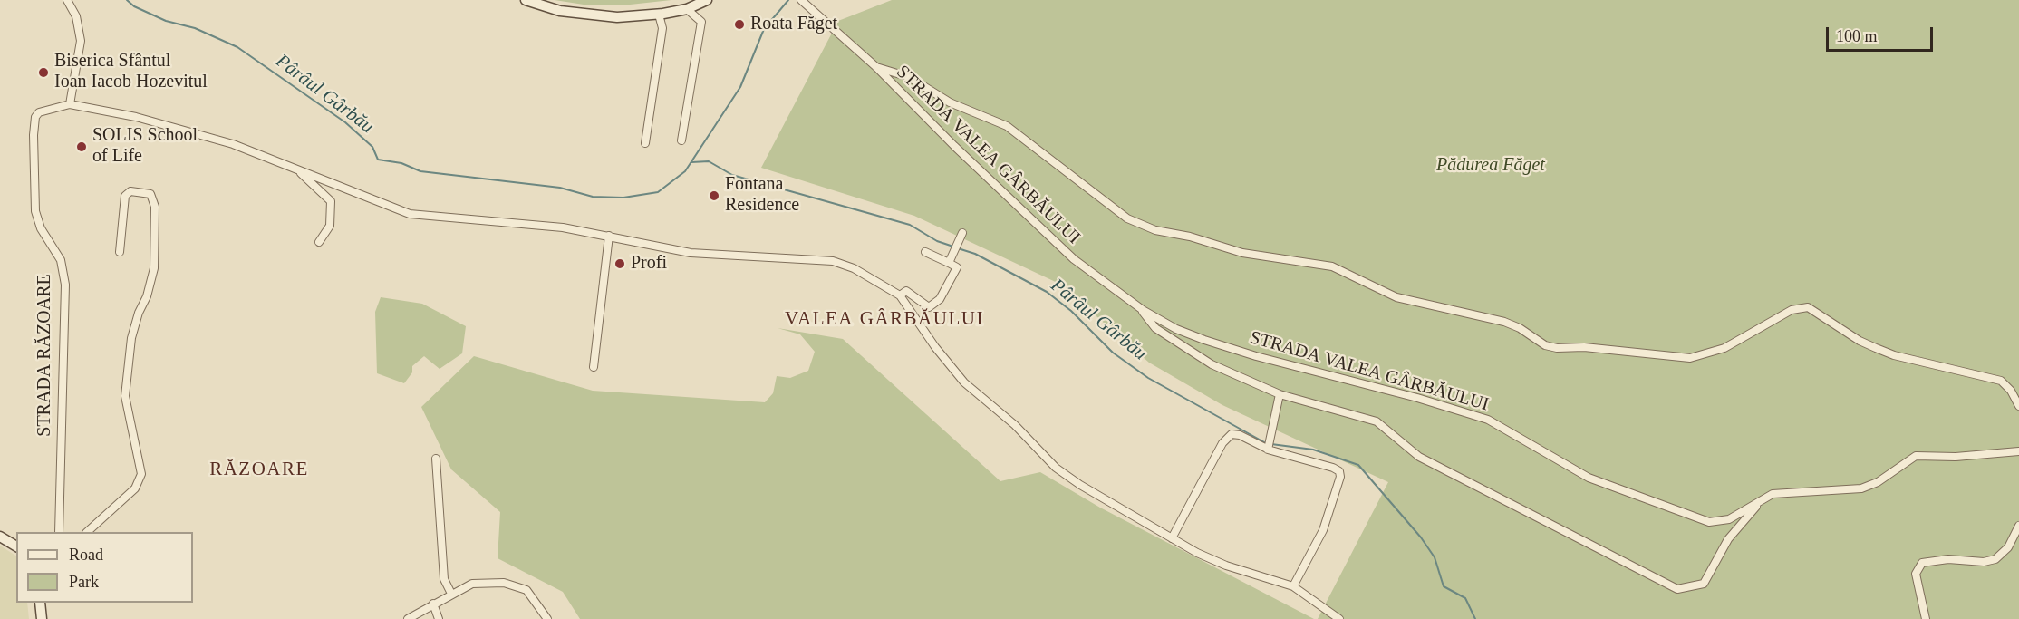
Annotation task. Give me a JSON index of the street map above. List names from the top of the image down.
{
  "streets": {
    "street": ["STRADA VALEA GÂRBĂULUI", "STRADA RĂZOARE"]
  },
  "districts": ["VALEA GÂRBĂULUI", "RĂZOARE"],
  "water": ["Pârâul Gârbău"],
  "parks": ["Pădurea Făget"],
  "places": [
    "Roata Făget",
    "Biserica Sfântul Ioan Iacob Hozevitul",
    "SOLIS School of Life",
    "Fontana Residence",
    "Profi"
  ],
  "legend": ["Road", "Park"],
  "scale_bar": "100 m"
}
